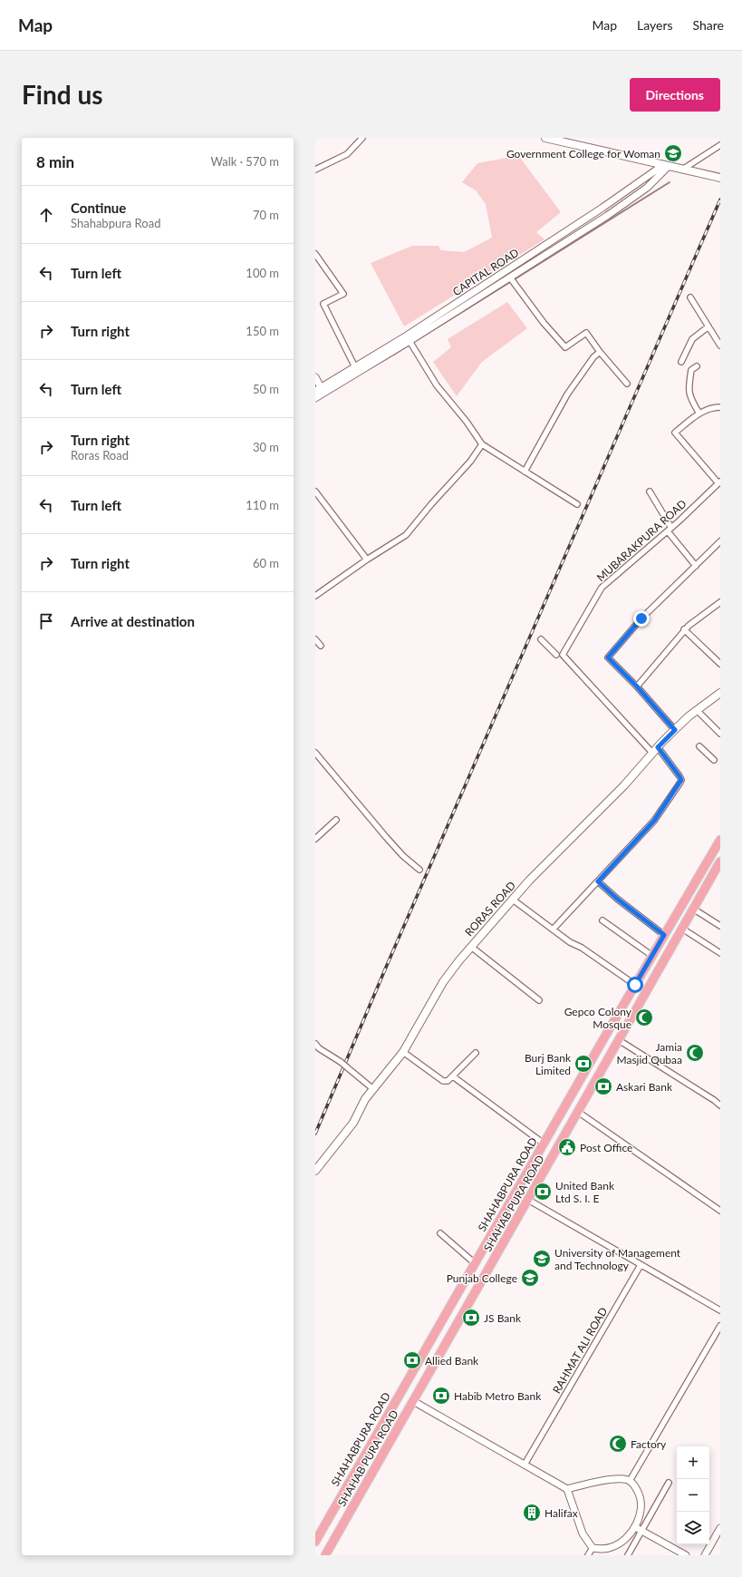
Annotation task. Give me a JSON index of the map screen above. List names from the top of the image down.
{
  "streets": {
    "main road": ["RORAS ROAD", "SHAHABPURA ROAD", "SHAHAB PURA ROAD"],
    "street": ["CAPITAL ROAD", "MUBARAKPURA ROAD", "RAHMAT ALI ROAD"]
  },
  "crossings": [
    ["MUBARAKPURA ROAD", "RORAS ROAD"]
  ],
  "places": {
    "school or university": ["Government College for Woman", "University of Management and Technology", "Punjab College"],
    "mosque": ["Gepco Colony Mosque", "Jamia Masjid Qubaa", "Factory"],
    "bank": [
      "Burj Bank Limited",
      "Askari Bank",
      "United Bank Ltd S. I. E",
      "JS Bank",
      "Allied Bank",
      "Habib Metro Bank"
    ],
    "public building": ["Post Office"],
    "building": ["Halifax"]
  },
  "page": {
    "header": "Map",
    "nav": ["Map", "Layers", "Share"],
    "buttons": "Directions",
    "title": "Find us",
    "heading": ["8 min", "Walk · 570 m"],
    "list": [
      ["Continue", "Shahabpura Road", "70 m"],
      ["Turn left", "100 m"],
      ["Turn right", "150 m"],
      ["Turn left", "50 m"],
      ["Turn right", "Roras Road", "30 m"],
      ["Turn left", "110 m"],
      ["Turn right", "60 m"],
      "Arrive at destination"
    ],
    "map_buttons": ["+", "−"]
  }
}
